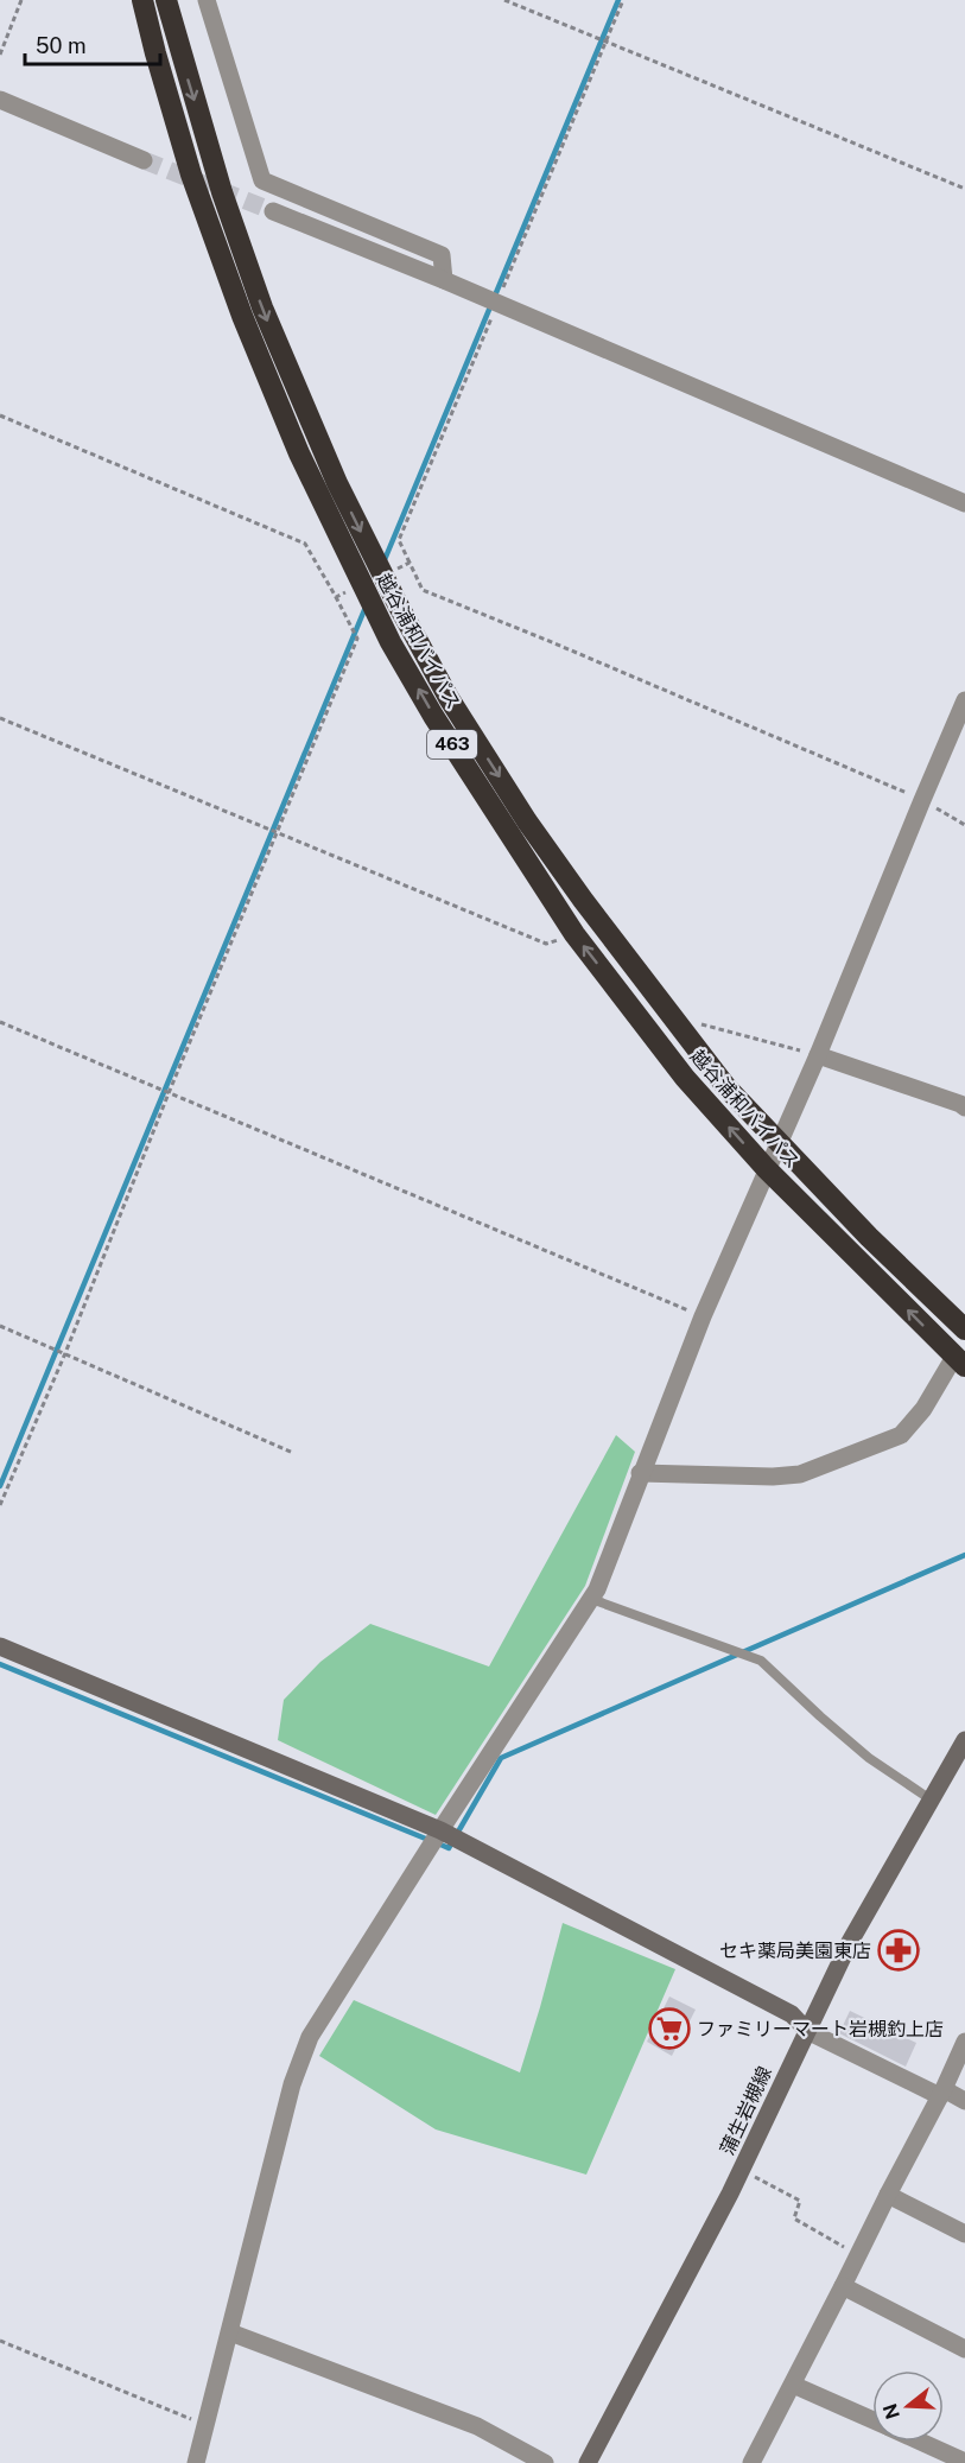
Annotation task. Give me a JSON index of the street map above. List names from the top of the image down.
{
  "streets": {
    "highway": ["越谷浦和バイパス", "463"],
    "street": ["蒲生岩槻線"]
  },
  "places": {
    "pharmacy": ["セキ薬局美園東店"],
    "supermarket": ["ファミリーマート岩槻釣上店"]
  },
  "scale_bar": "50 m",
  "north": "left"
}
